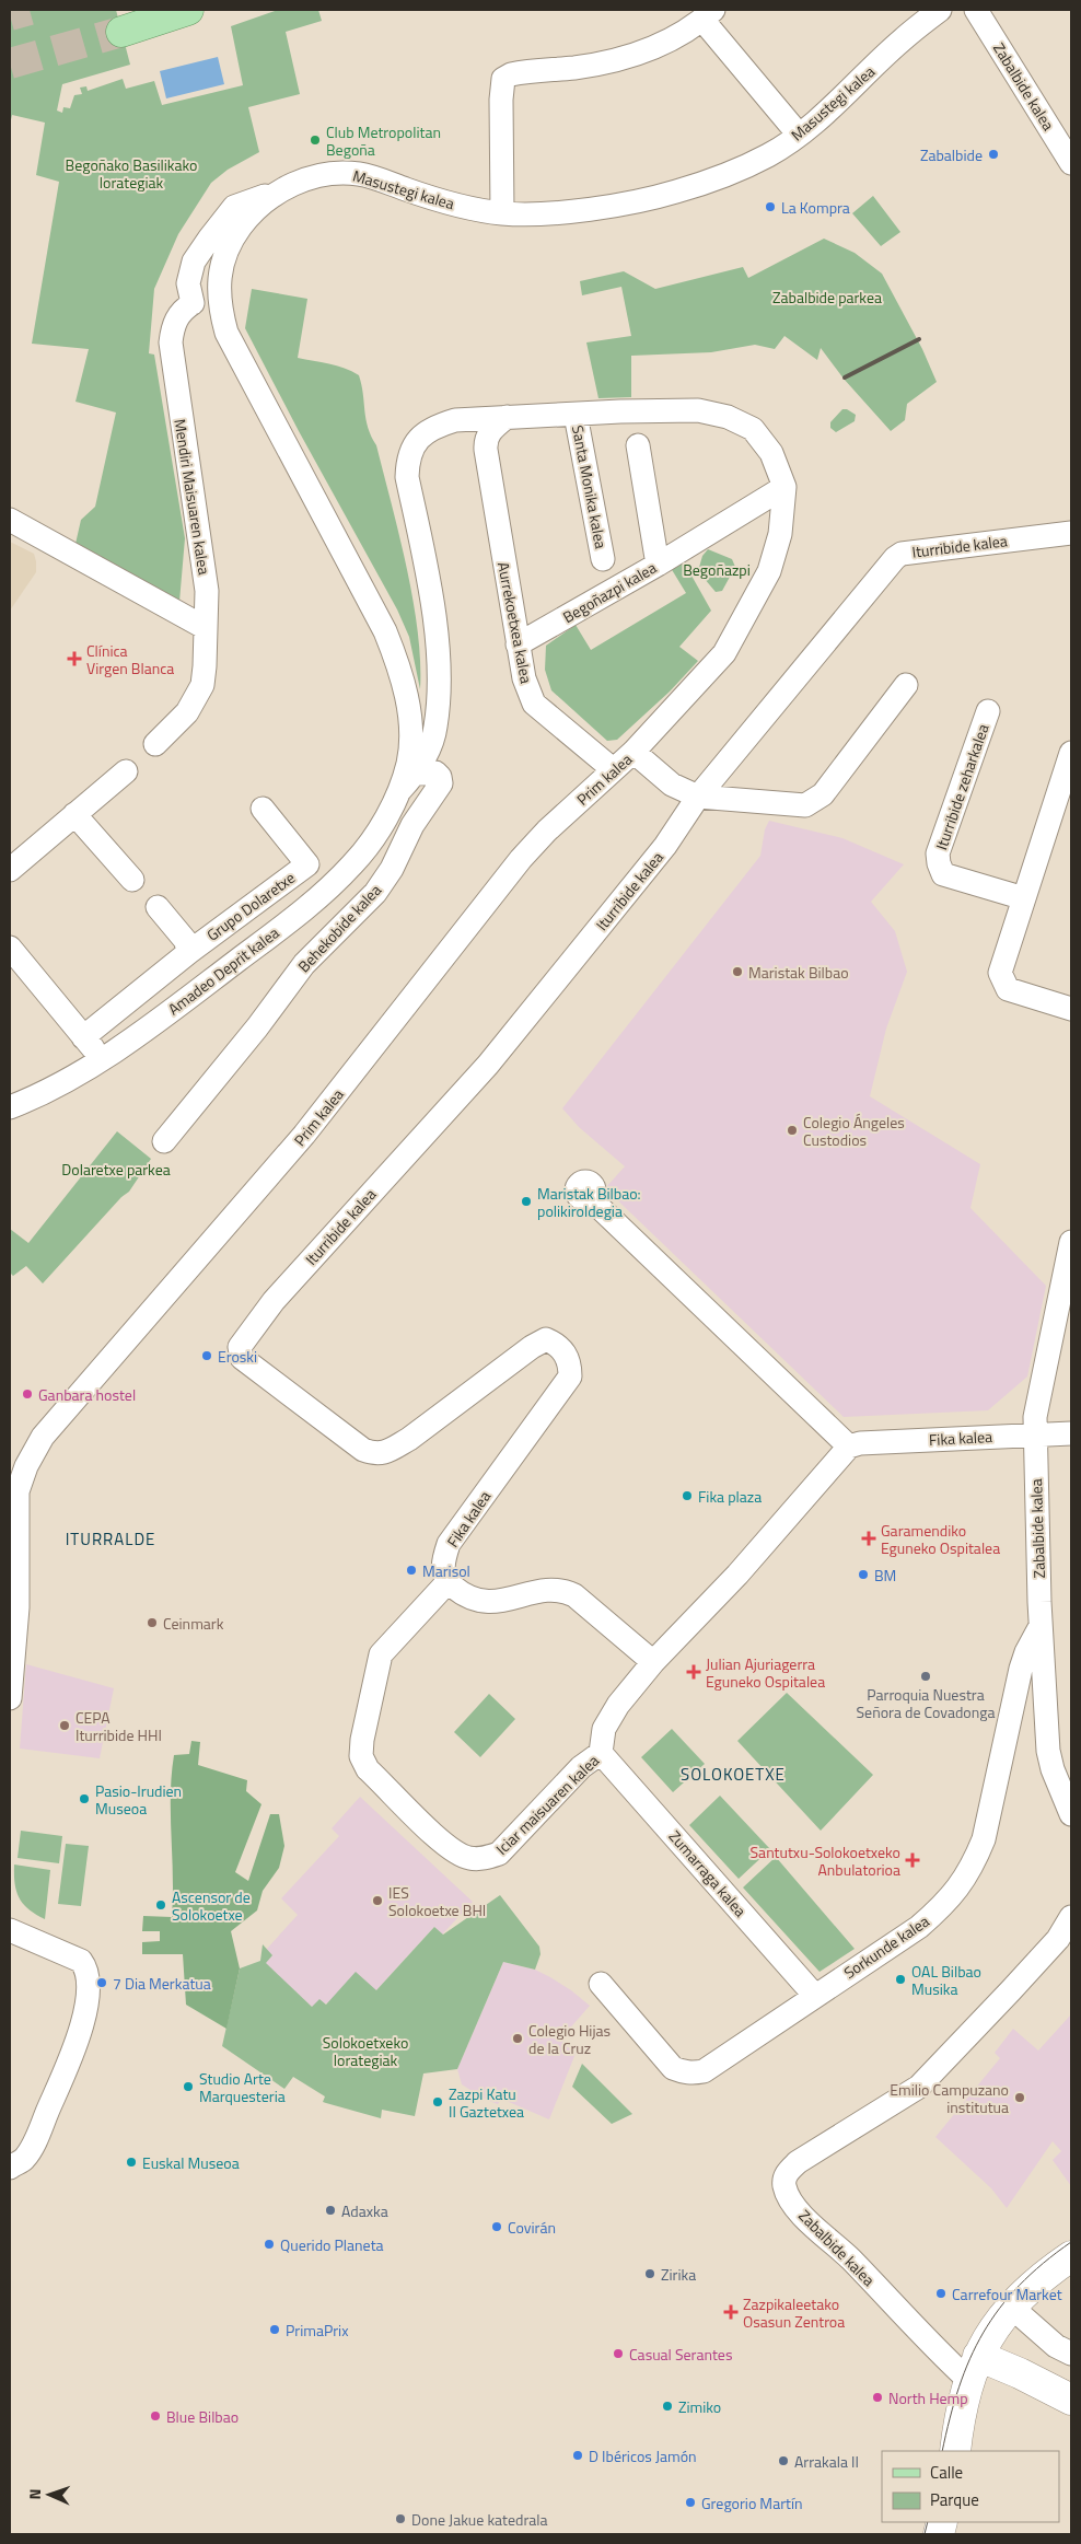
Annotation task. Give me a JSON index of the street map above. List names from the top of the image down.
{
  "streets": {
    "street": [
      "Zabalbide kalea",
      "Masustegi kalea",
      "Santa Monika kalea",
      "Mendiri Maisuaren kalea",
      "Iturribide kalea",
      "Begoñazpi kalea",
      "Aurrekoetxea kalea",
      "Prim kalea",
      "Iturribide zeharkalea",
      "Grupo Dolaretxe",
      "Behekobide kalea",
      "Amadeo Deprit kalea",
      "Fika kalea",
      "Iciar maisuaren kalea",
      "Zumarraga kalea",
      "Sorkunde kalea"
    ]
  },
  "crossings": [
    ["Zabalbide kalea", "Fika kalea"],
    ["Zabalbide kalea", "Sorkunde kalea"],
    ["Masustegi kalea", "Prim kalea"],
    ["Masustegi kalea", "Amadeo Deprit kalea"],
    ["Santa Monika kalea", "Prim kalea"],
    ["Iturribide kalea", "Fika kalea"],
    ["Begoñazpi kalea", "Aurrekoetxea kalea"],
    ["Begoñazpi kalea", "Prim kalea"],
    ["Aurrekoetxea kalea", "Prim kalea"],
    ["Prim kalea", "Behekobide kalea"],
    ["Prim kalea", "Amadeo Deprit kalea"],
    ["Fika kalea", "Iciar maisuaren kalea"],
    ["Iciar maisuaren kalea", "Zumarraga kalea"],
    ["Zumarraga kalea", "Sorkunde kalea"]
  ],
  "districts": ["ITURRALDE", "SOLOKOETXE"],
  "parks": [
    "Begoñako Basilikako lorategiak",
    "Zabalbide parkea",
    "Begoñazpi",
    "Dolaretxe parkea",
    "Solokoetxeko lorategiak"
  ],
  "places": {
    "other": [
      "Club Metropolitan Begoña",
      "Zabalbide",
      "La Kompra",
      "Maristak Bilbao",
      "Colegio Ángeles Custodios",
      "Maristak Bilbao: polikiroldegia",
      "Eroski",
      "Ganbara hostel",
      "Fika plaza",
      "Marisol",
      "BM",
      "Ceinmark",
      "Parroquia Nuestra Señora de Covadonga",
      "CEPA Iturribide HHI",
      "Pasio-Irudien Museoa",
      "IES Solokoetxe BHI",
      "Ascensor de Solokoetxe",
      "OAL Bilbao Musika",
      "7 Dia Merkatua",
      "Colegio Hijas de la Cruz",
      "Studio Arte Marquesteria",
      "Emilio Campuzano institutua",
      "Zazpi Katu II Gaztetxea",
      "Euskal Museoa",
      "Adaxka",
      "Covirán",
      "Querido Planeta",
      "Zirika",
      "Carrefour Market",
      "PrimaPrix",
      "Casual Serantes",
      "North Hemp",
      "Zimiko",
      "Blue Bilbao",
      "D Ibéricos Jamón",
      "Arrakala II",
      "Gregorio Martín",
      "Done Jakue katedrala"
    ],
    "health": [
      "Clínica Virgen Blanca",
      "Garamendiko Eguneko Ospitalea",
      "Julian Ajuriagerra Eguneko Ospitalea",
      "Santutxu-Solokoetxeko Anbulatorioa",
      "Zazpikaleetako Osasun Zentroa"
    ]
  },
  "legend": ["Calle", "Parque"],
  "north": "left"
}
